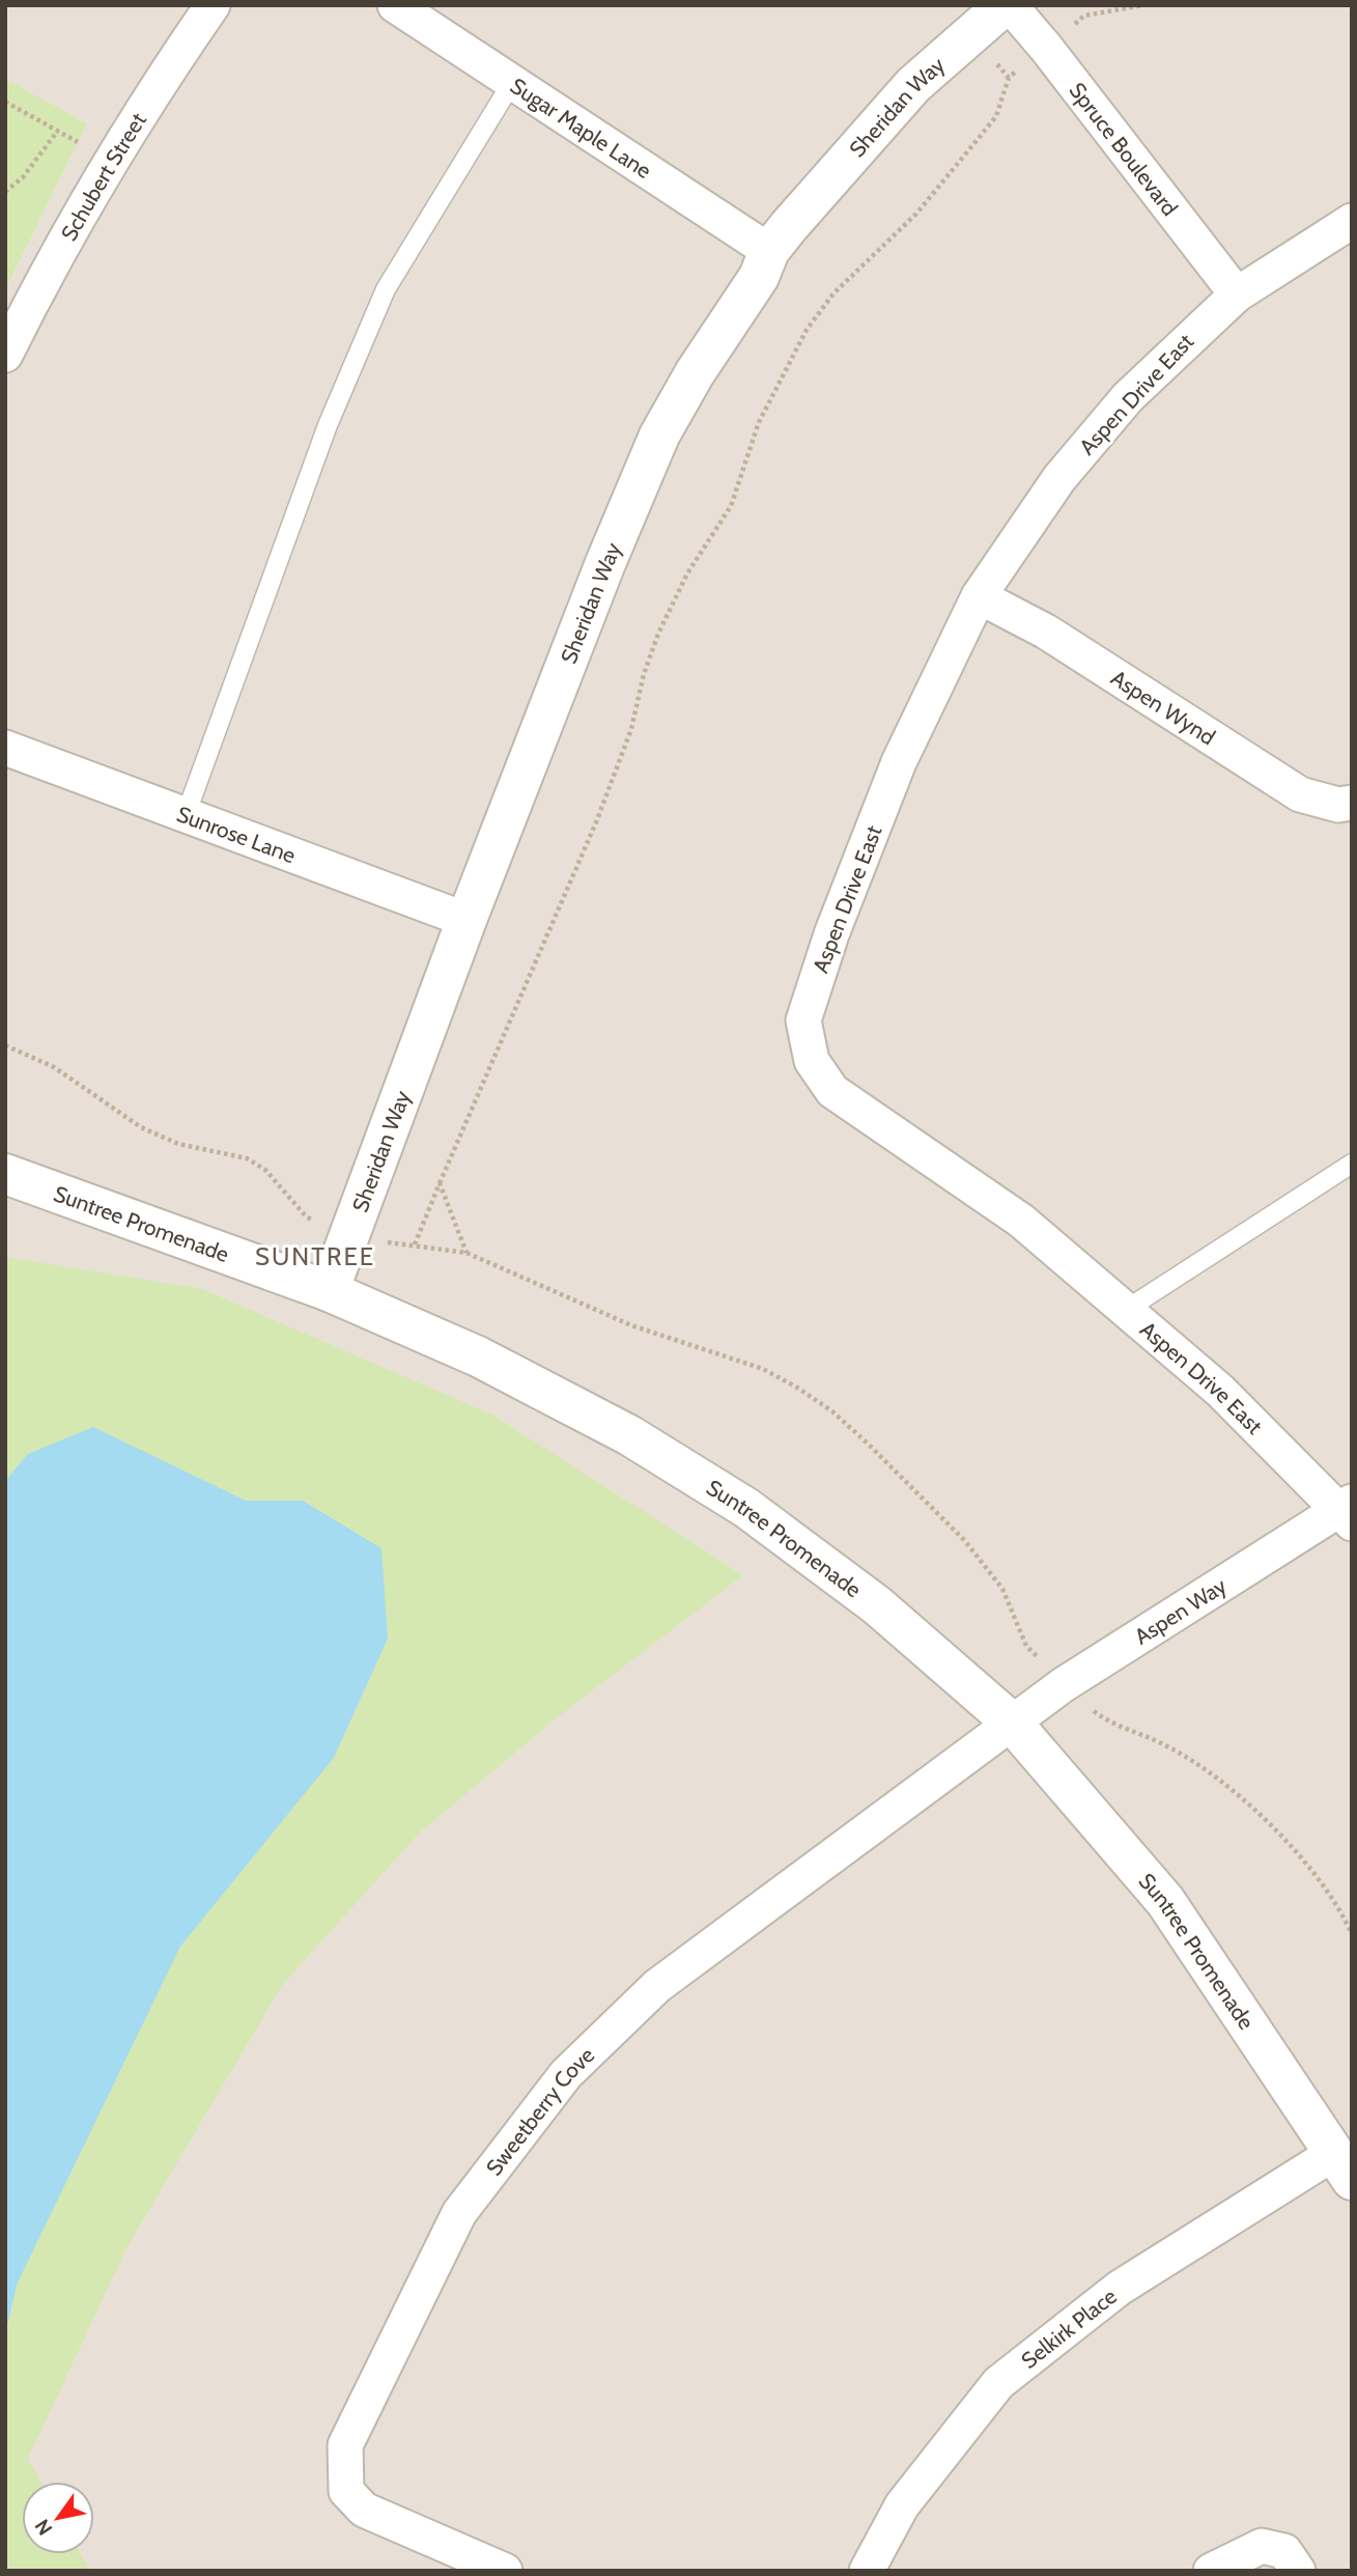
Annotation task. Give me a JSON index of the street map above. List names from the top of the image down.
{
  "streets": {
    "street": [
      "Sheridan Way",
      "Sugar Maple Lane",
      "Spruce Boulevard",
      "Schubert Street",
      "Aspen Drive East",
      "Aspen Wynd",
      "Sunrose Lane",
      "Suntree Promenade",
      "Aspen Way",
      "Sweetberry Cove",
      "Selkirk Place"
    ]
  },
  "crossings": [
    ["Sheridan Way", "Sugar Maple Lane"],
    ["Sheridan Way", "Spruce Boulevard"],
    ["Sheridan Way", "Sunrose Lane"],
    ["Sheridan Way", "Suntree Promenade"],
    ["Spruce Boulevard", "Aspen Drive East"],
    ["Aspen Drive East", "Aspen Wynd"],
    ["Aspen Drive East", "Aspen Way"],
    ["Suntree Promenade", "Aspen Way"],
    ["Suntree Promenade", "Sweetberry Cove"],
    ["Suntree Promenade", "Selkirk Place"],
    ["Aspen Way", "Sweetberry Cove"]
  ],
  "districts": ["SUNTREE"],
  "north": "bottom left"
}
